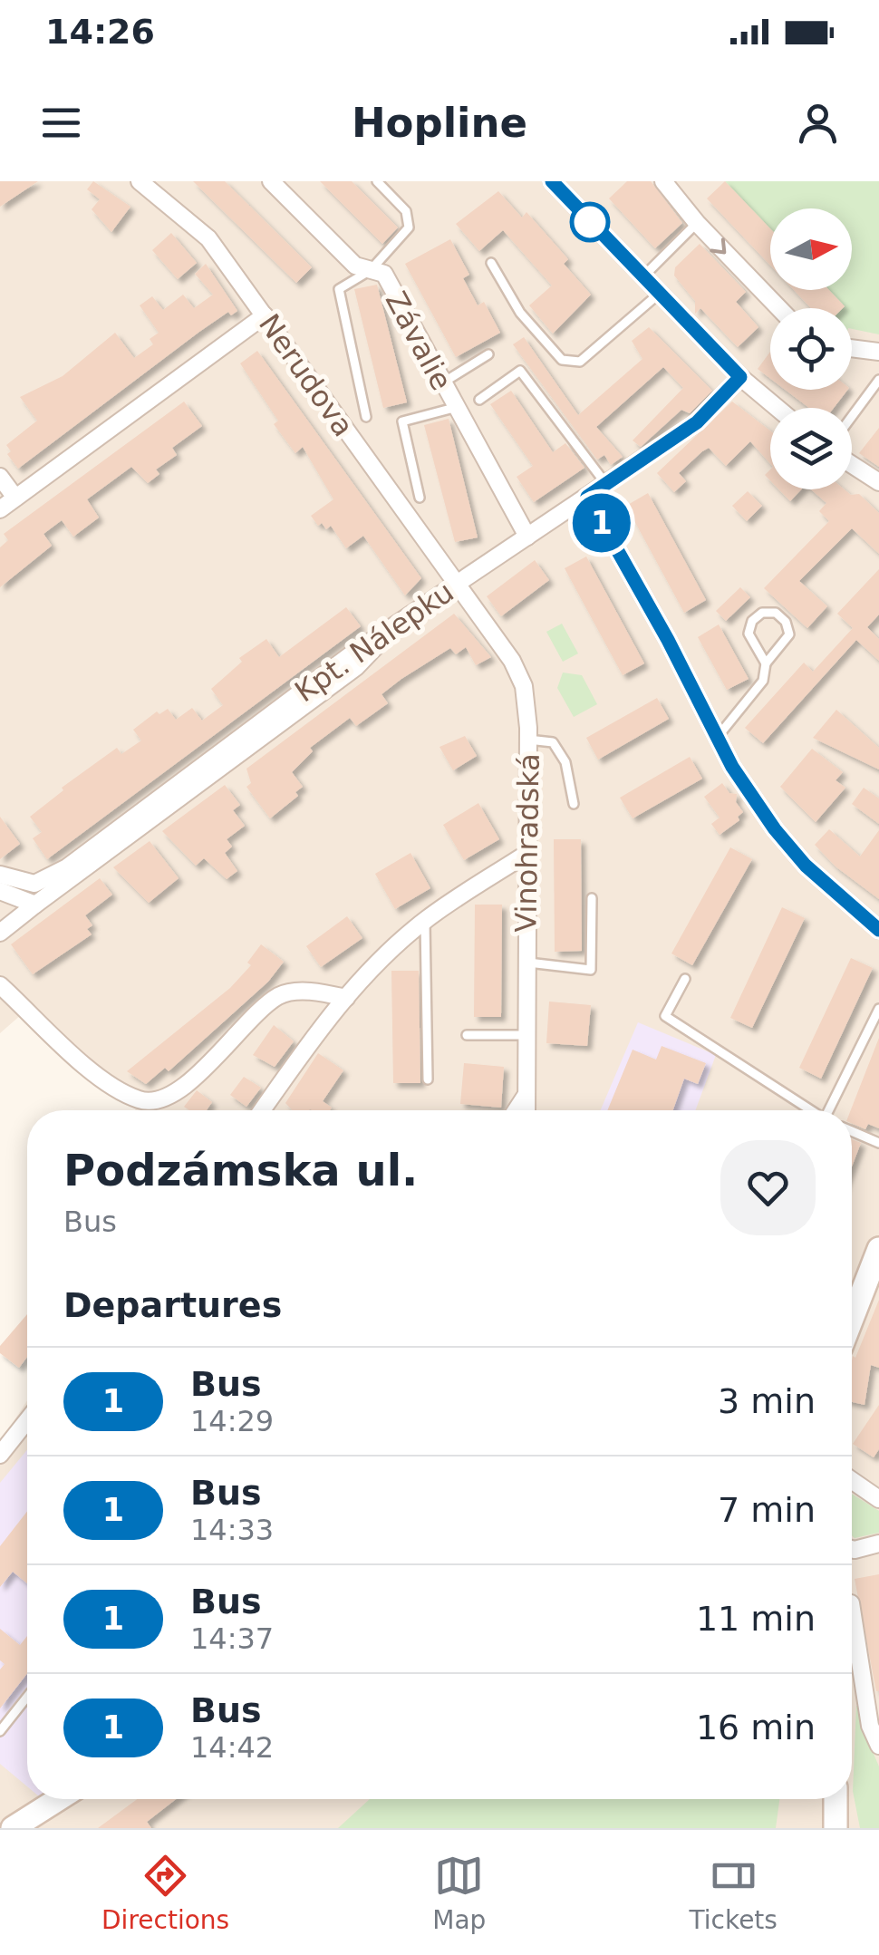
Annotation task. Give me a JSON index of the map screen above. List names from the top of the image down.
{
  "streets": {
    "street": [
      "Závalie",
      "Nerudova",
      "Kpt. Nálepku",
      "Vinohradská"
    ]
  },
  "crossings": [
    ["Závalie", "Kpt. Nálepku"],
    ["Nerudova", "Kpt. Nálepku"],
    ["Nerudova", "Vinohradská"],
    ["Kpt. Nálepku", "Vinohradská"]
  ],
  "lines": ["bus line 1"],
  "north": "right",
  "page": {
    "status": "14:26",
    "header": "Hopline",
    "on_map": "1",
    "heading": [
      ["Podzámska ul.", "Bus"],
      "Departures"
    ],
    "list": [
      {
        "mark": "1",
        "name": "Bus",
        "note": "14:29",
        "value": "3 min"
      },
      {
        "mark": "1",
        "name": "Bus",
        "note": "14:33",
        "value": "7 min"
      },
      {
        "mark": "1",
        "name": "Bus",
        "note": "14:37",
        "value": "11 min"
      },
      {
        "mark": "1",
        "name": "Bus",
        "note": "14:42",
        "value": "16 min"
      }
    ],
    "tabs": ["Directions", "Map", "Tickets"]
  }
}
